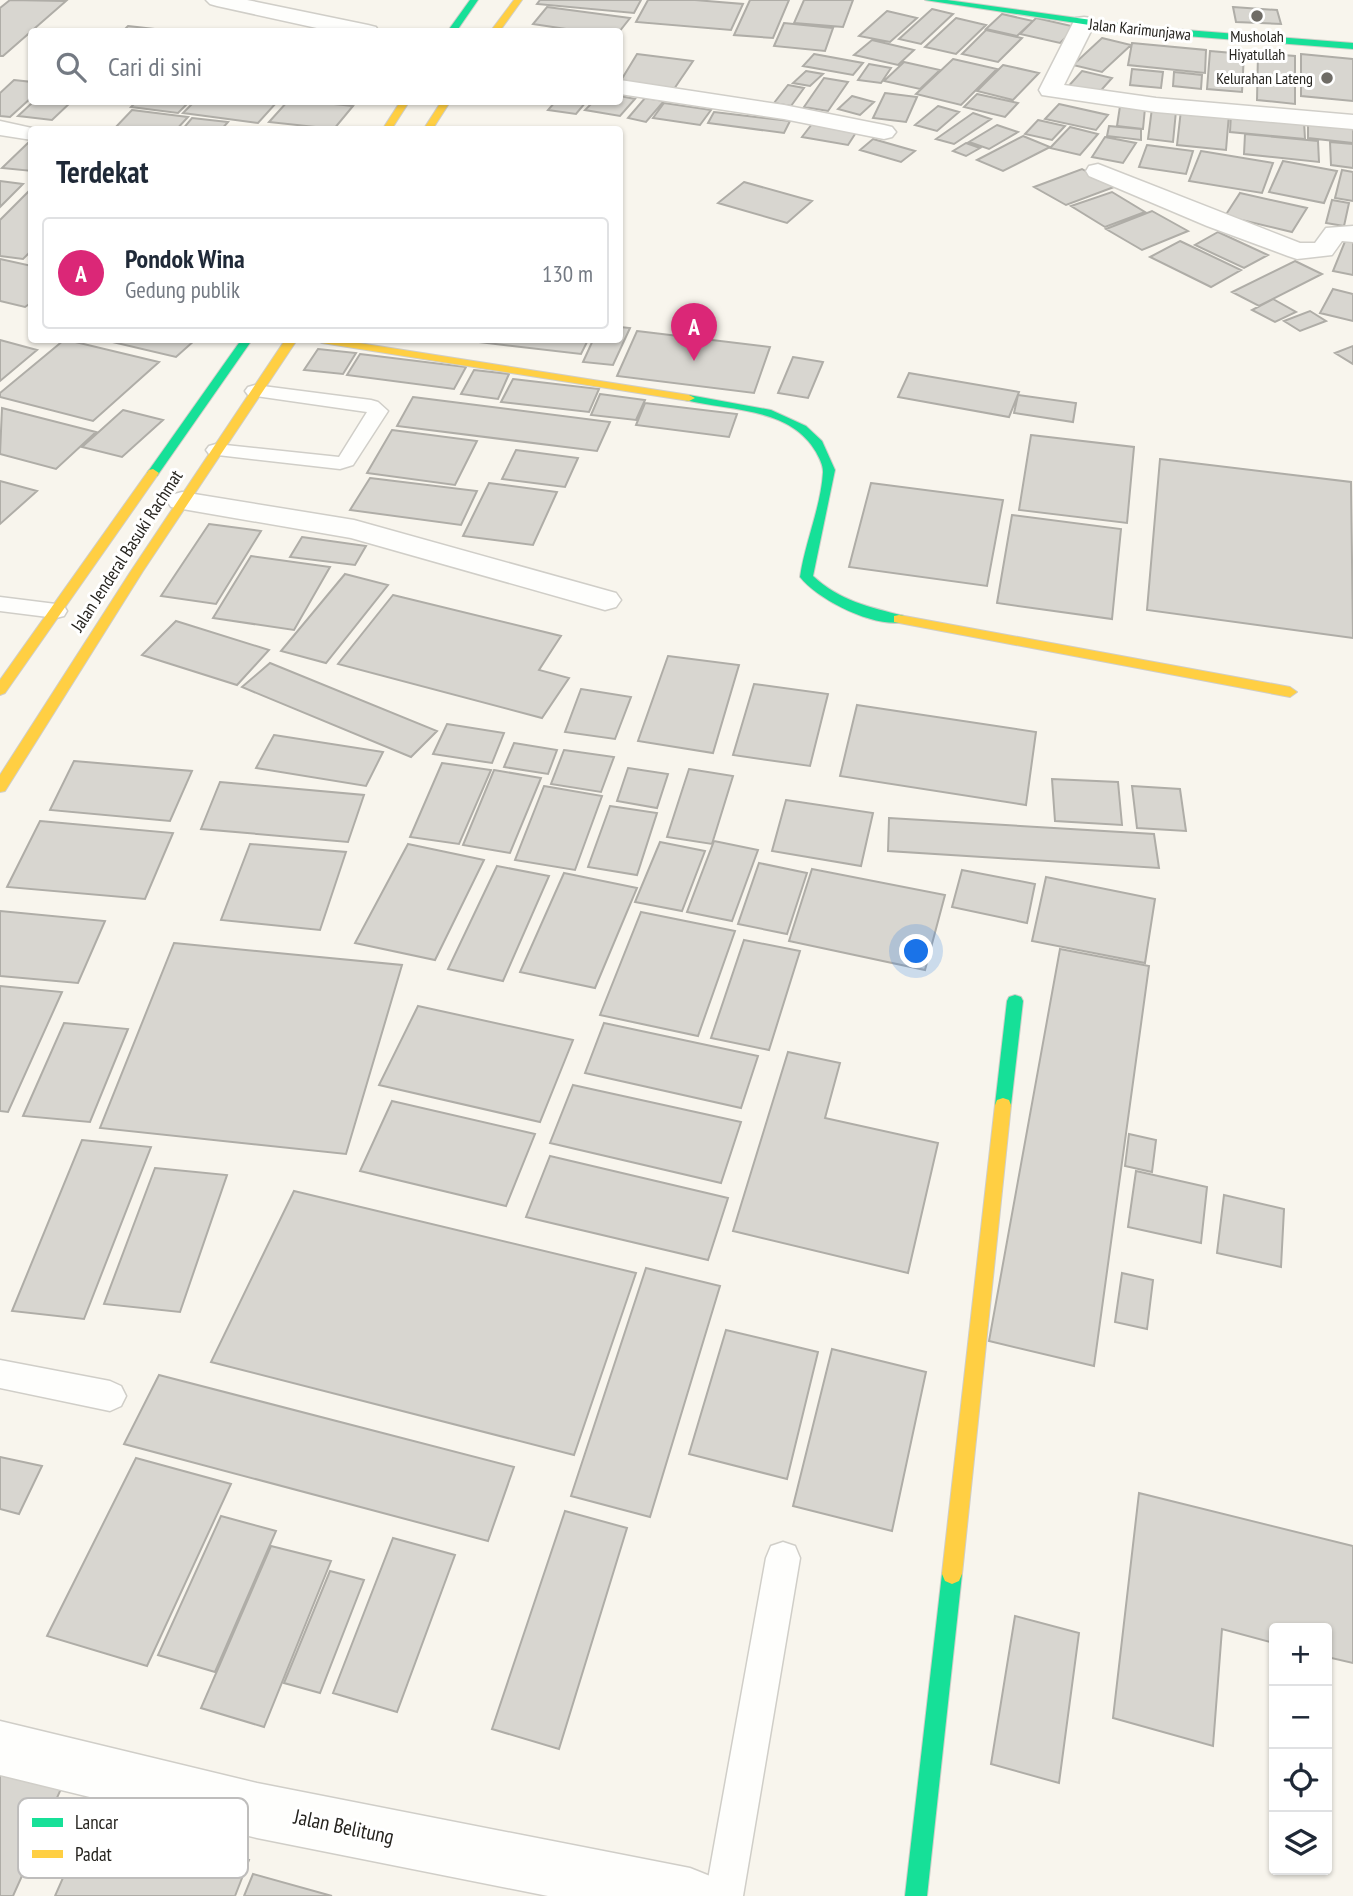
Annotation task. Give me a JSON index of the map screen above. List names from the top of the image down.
{
  "streets": {
    "street": ["Jalan Karimunjawa", "Jalan Jenderal Basuki Rachmat", "Jalan Belitung"]
  },
  "places": ["Musholah Hiyatullah", "Kelurahan Lateng"],
  "legend": ["Lancar", "Padat"],
  "page": {
    "search": "Cari di sini",
    "heading": "Terdekat",
    "list": [
      {
        "mark": "A",
        "name": "Pondok Wina",
        "note": "Gedung publik",
        "value": "130 m"
      }
    ],
    "pins": "A",
    "map_buttons": ["+", "−"]
  }
}
